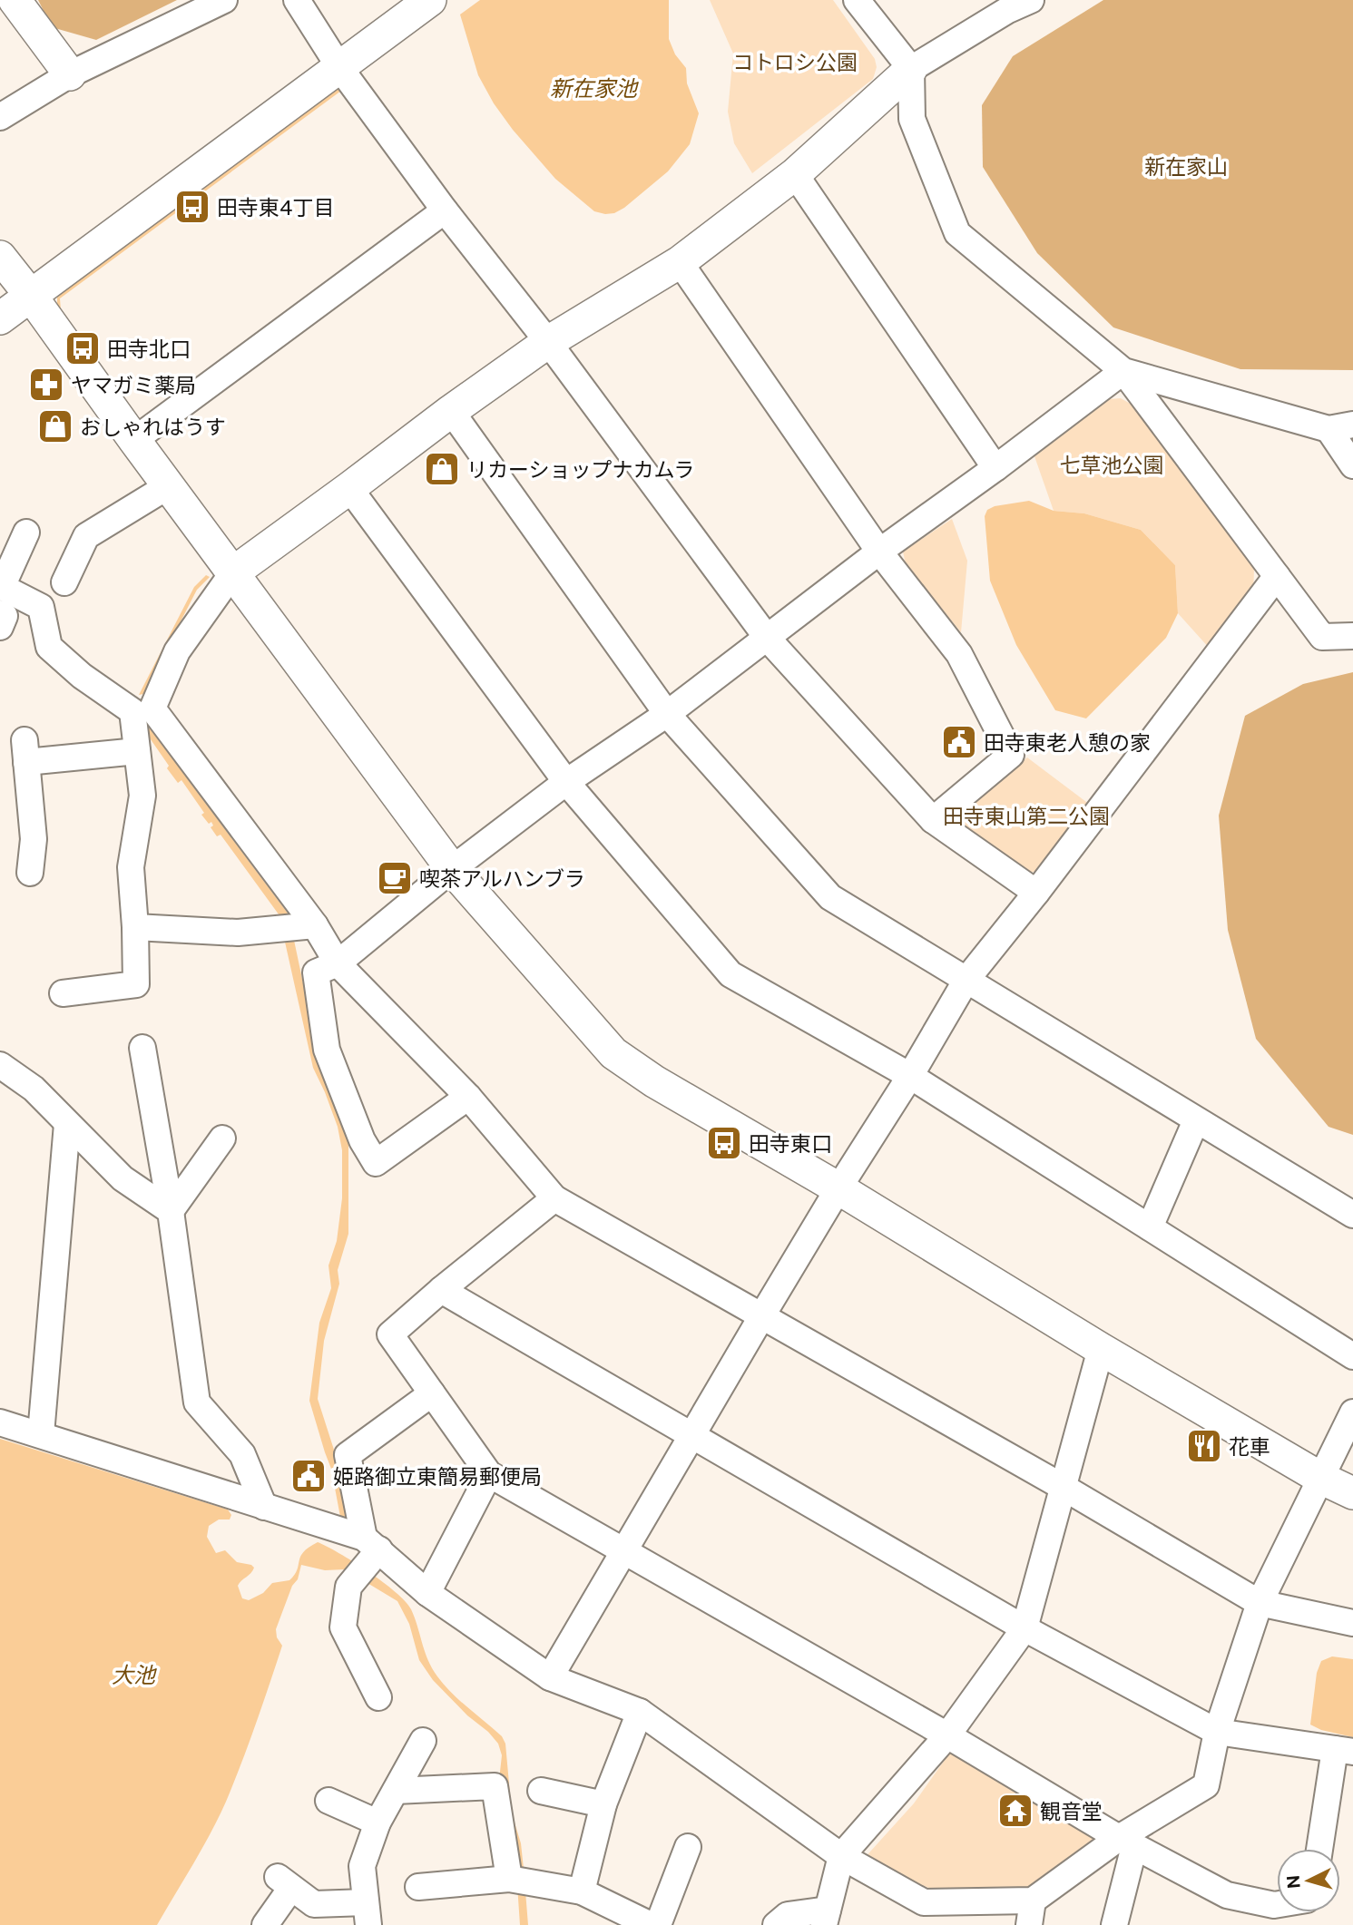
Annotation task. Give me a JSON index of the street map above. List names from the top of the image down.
{
  "water": ["新在家池", "大池"],
  "parks": [
    "コトロシ公園",
    "新在家山",
    "七草池公園",
    "田寺東山第二公園"
  ],
  "places": {
    "bus stop": ["田寺東4丁目", "田寺北口", "田寺東口"],
    "pharmacy": ["ヤマガミ薬局"],
    "shop": ["おしゃれはうす", "リカーショップナカムラ"],
    "public building": ["田寺東老人憩の家", "姫路御立東簡易郵便局"],
    "cafe": ["喫茶アルハンブラ"],
    "restaurant": ["花車"],
    "temple": ["観音堂"]
  },
  "north": "left"
}
